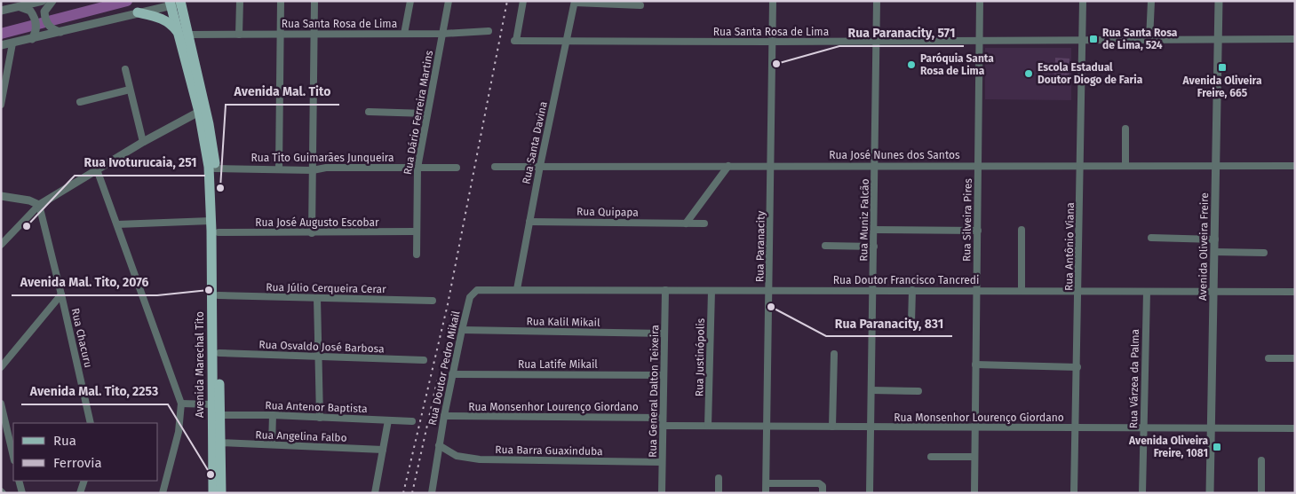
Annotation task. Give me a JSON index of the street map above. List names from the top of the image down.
{
  "streets": {
    "main road": ["Avenida Marechal Tito"],
    "street": [
      "Rua Santa Rosa de Lima",
      "Rua Dário Ferreira Martins",
      "Rua Santa Davina",
      "Rua José Nunes dos Santos",
      "Rua Tito Guimarães Junqueira",
      "Rua Quipapa",
      "Rua Muniz Falcão",
      "Rua Silveira Pires",
      "Rua José Augusto Escobar",
      "Rua Paranacity",
      "Rua Antônio Viana",
      "Avenida Oliveira Freire",
      "Rua Doutor Francisco Tancredi",
      "Rua Júlio Cerqueira Cerar",
      "Rua Kalil Mikail",
      "Rua Chacuru",
      "Rua Osvaldo José Barbosa",
      "Rua Justinópolis",
      "Rua Latife Mikail",
      "Rua Doutor Pedro Mikail",
      "Rua Várzea da Palma",
      "Rua General Dalton Teixeira",
      "Rua Antenor Baptista",
      "Rua Monsenhor Lourenço Giordano",
      "Rua Angelina Falbo",
      "Rua Barra Guaxinduba"
    ]
  },
  "crossings": [
    ["Rua Santa Rosa de Lima", "Rua Dário Ferreira Martins"],
    ["Rua Santa Rosa de Lima", "Rua Santa Davina"],
    ["Rua Santa Rosa de Lima", "Rua Muniz Falcão"],
    ["Rua Santa Rosa de Lima", "Rua Silveira Pires"],
    ["Rua Santa Rosa de Lima", "Rua Paranacity"],
    ["Rua Santa Rosa de Lima", "Rua Antônio Viana"],
    ["Rua Santa Rosa de Lima", "Avenida Oliveira Freire"],
    ["Rua Santa Rosa de Lima", "Avenida Marechal Tito"],
    ["Rua Dário Ferreira Martins", "Rua Tito Guimarães Junqueira"],
    ["Rua Dário Ferreira Martins", "Rua José Augusto Escobar"],
    ["Rua Santa Davina", "Rua José Nunes dos Santos"],
    ["Rua Santa Davina", "Rua Quipapa"],
    ["Rua Santa Davina", "Rua Doutor Francisco Tancredi"],
    ["Rua Santa Davina", "Rua Doutor Pedro Mikail"],
    ["Rua José Nunes dos Santos", "Rua Muniz Falcão"],
    ["Rua José Nunes dos Santos", "Rua Silveira Pires"],
    ["Rua José Nunes dos Santos", "Rua Paranacity"],
    ["Rua José Nunes dos Santos", "Rua Antônio Viana"],
    ["Rua José Nunes dos Santos", "Avenida Oliveira Freire"],
    ["Rua Tito Guimarães Junqueira", "Avenida Marechal Tito"],
    ["Rua Muniz Falcão", "Rua Doutor Francisco Tancredi"],
    ["Rua Muniz Falcão", "Rua Monsenhor Lourenço Giordano"],
    ["Rua Silveira Pires", "Rua Doutor Francisco Tancredi"],
    ["Rua Silveira Pires", "Rua Monsenhor Lourenço Giordano"],
    ["Rua José Augusto Escobar", "Avenida Marechal Tito"],
    ["Rua Paranacity", "Rua Doutor Francisco Tancredi"],
    ["Rua Paranacity", "Rua Monsenhor Lourenço Giordano"],
    ["Rua Antônio Viana", "Rua Doutor Francisco Tancredi"],
    ["Rua Antônio Viana", "Rua Monsenhor Lourenço Giordano"],
    ["Avenida Oliveira Freire", "Rua Doutor Francisco Tancredi"],
    ["Avenida Oliveira Freire", "Rua Monsenhor Lourenço Giordano"],
    ["Rua Doutor Francisco Tancredi", "Rua Justinópolis"],
    ["Rua Doutor Francisco Tancredi", "Rua Doutor Pedro Mikail"],
    ["Rua Doutor Francisco Tancredi", "Rua Várzea da Palma"],
    ["Rua Doutor Francisco Tancredi", "Rua General Dalton Teixeira"],
    ["Rua Júlio Cerqueira Cerar", "Avenida Marechal Tito"],
    ["Rua Kalil Mikail", "Rua Doutor Pedro Mikail"],
    ["Rua Kalil Mikail", "Rua General Dalton Teixeira"],
    ["Rua Osvaldo José Barbosa", "Avenida Marechal Tito"],
    ["Rua Justinópolis", "Rua Monsenhor Lourenço Giordano"],
    ["Avenida Marechal Tito", "Rua Antenor Baptista"],
    ["Avenida Marechal Tito", "Rua Angelina Falbo"],
    ["Rua Latife Mikail", "Rua Doutor Pedro Mikail"],
    ["Rua Latife Mikail", "Rua General Dalton Teixeira"],
    ["Rua Doutor Pedro Mikail", "Rua Monsenhor Lourenço Giordano"],
    ["Rua Doutor Pedro Mikail", "Rua Barra Guaxinduba"],
    ["Rua Várzea da Palma", "Rua Monsenhor Lourenço Giordano"],
    ["Rua General Dalton Teixeira", "Rua Monsenhor Lourenço Giordano"],
    ["Rua General Dalton Teixeira", "Rua Barra Guaxinduba"]
  ],
  "places": {
    "transit": ["Rua Santa Rosa de Lima, 524", "Avenida Oliveira Freire, 665", "Avenida Oliveira Freire, 1081"],
    "other": [
      "Rua Paranacity, 571",
      "Paróquia Santa Rosa de Lima",
      "Escola Estadual Doutor Diogo de Faria",
      "Avenida Mal. Tito",
      "Rua Ivoturucaia, 251",
      "Avenida Mal. Tito, 2076",
      "Rua Paranacity, 831",
      "Avenida Mal. Tito, 2253"
    ]
  },
  "legend": ["Rua", "Ferrovia"]
}
